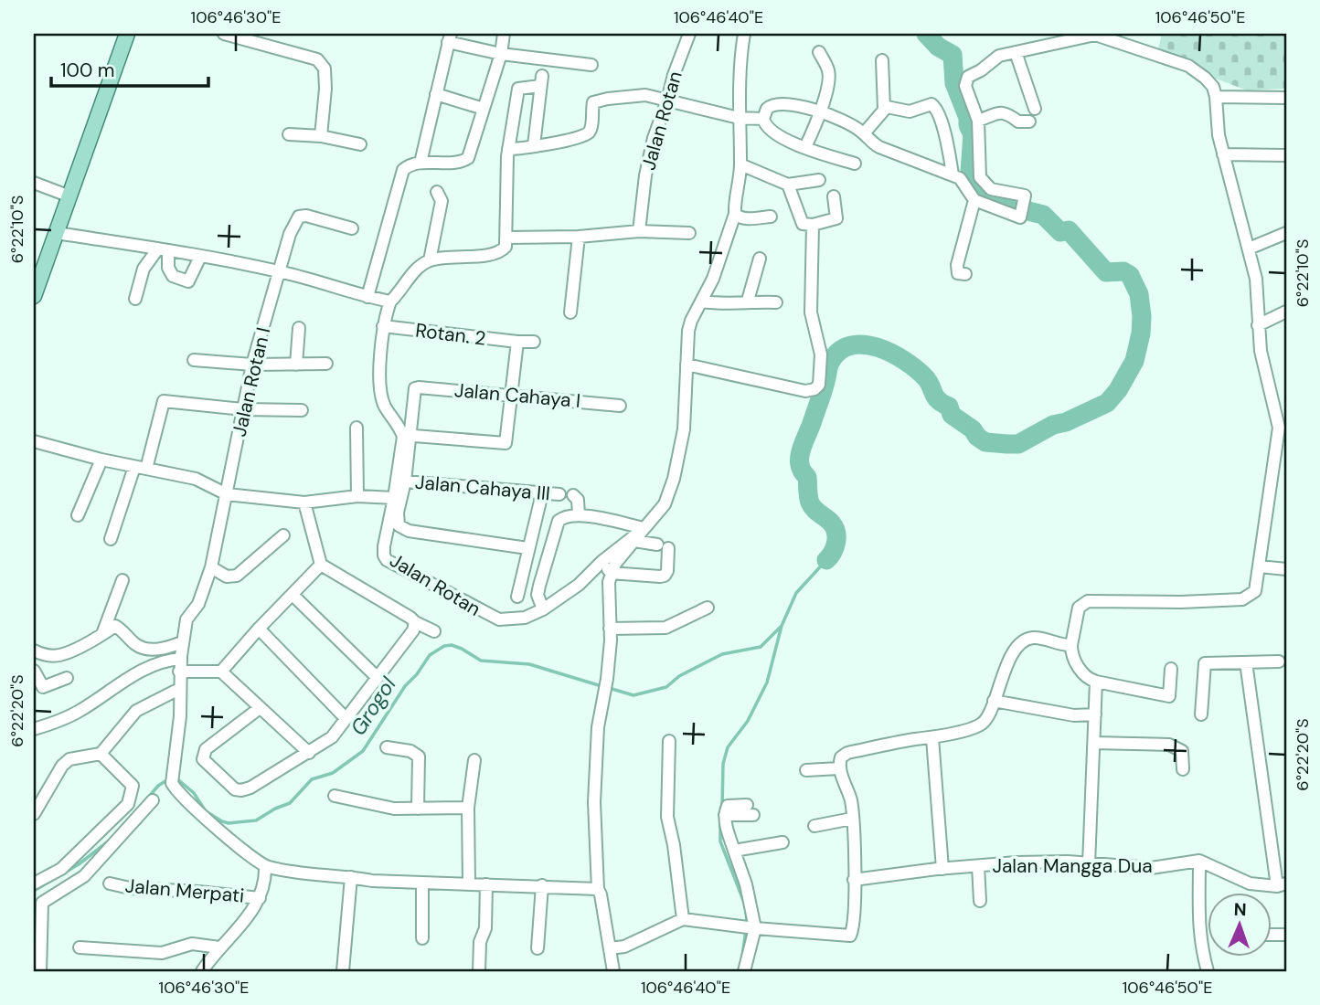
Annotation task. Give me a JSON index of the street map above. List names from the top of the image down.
{
  "streets": {
    "street": [
      "Jalan Rotan",
      "Rotan. 2",
      "Jalan Rotan I",
      "Jalan Cahaya I",
      "Jalan Cahaya III",
      "Jalan Mangga Dua",
      "Jalan Merpati"
    ]
  },
  "crossings": [
    ["Jalan Rotan", "Rotan. 2"]
  ],
  "water": ["Grogol"],
  "scale_bar": "100 m",
  "north": "top",
  "coordinates": [
    "106°46'30\"E",
    "106°46'40\"E",
    "106°46'50\"E",
    "6°22'10\"S",
    "6°22'20\"S"
  ]
}
